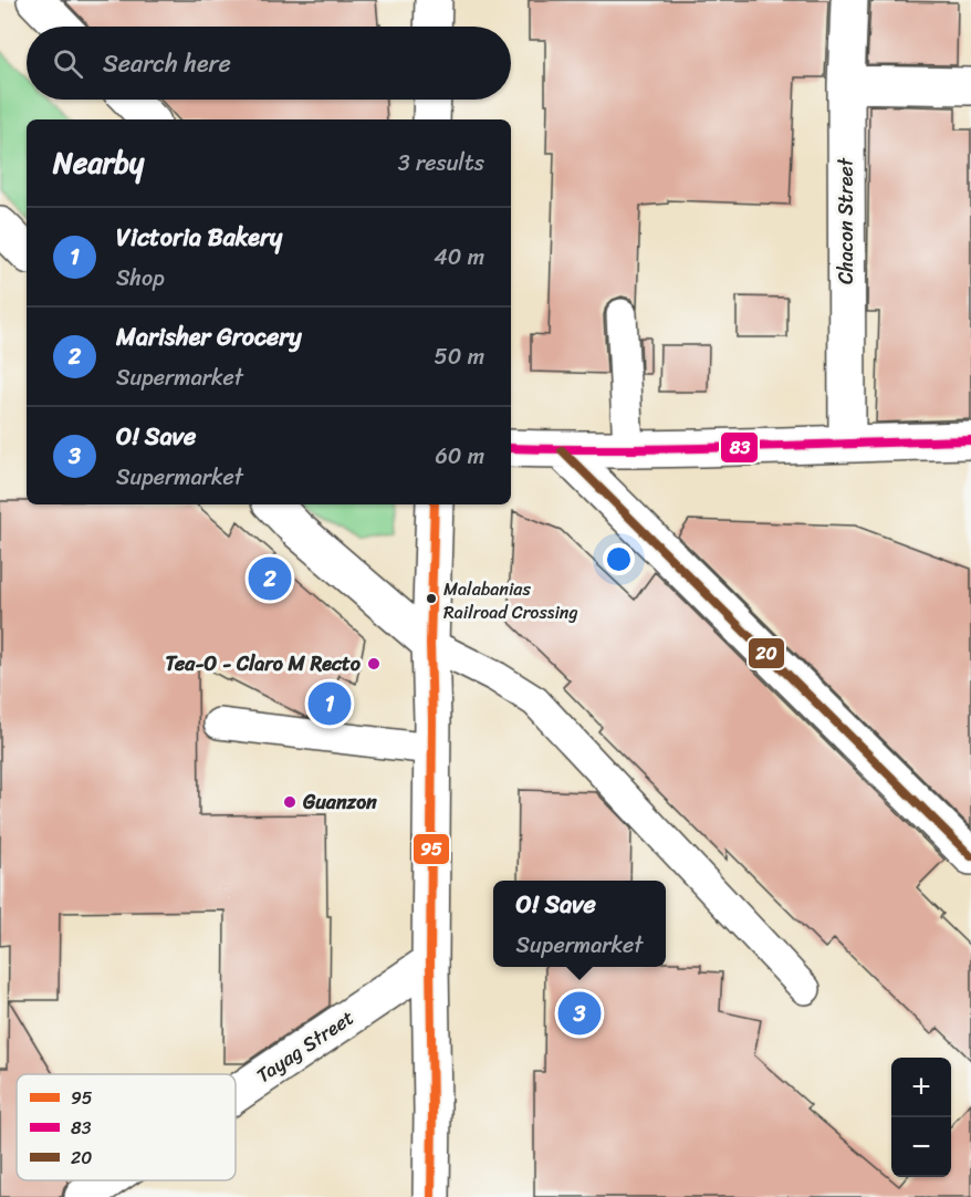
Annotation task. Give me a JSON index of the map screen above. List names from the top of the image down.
{
  "streets": {
    "street": ["Chacon Street", "Tayag Street"]
  },
  "places": ["Malabanias Railroad Crossing", "Tea-O - Claro M Recto", "Guanzon"],
  "lines": ["transit line 83", "transit line 20", "transit line 95"],
  "legend": ["95", "83", "20"],
  "page": {
    "search": "Search here",
    "heading": ["Nearby", "3 results"],
    "list": [
      {
        "mark": "1",
        "name": "Victoria Bakery",
        "note": "Shop",
        "value": "40 m"
      },
      {
        "mark": "2",
        "name": "Marisher Grocery",
        "note": "Supermarket",
        "value": "50 m"
      },
      {
        "mark": "3",
        "name": "O! Save",
        "note": "Supermarket",
        "value": "60 m"
      }
    ],
    "pins": ["2", "1", "3"],
    "popup": ["O! Save", "Supermarket"],
    "map_buttons": ["+", "−"]
  }
}
